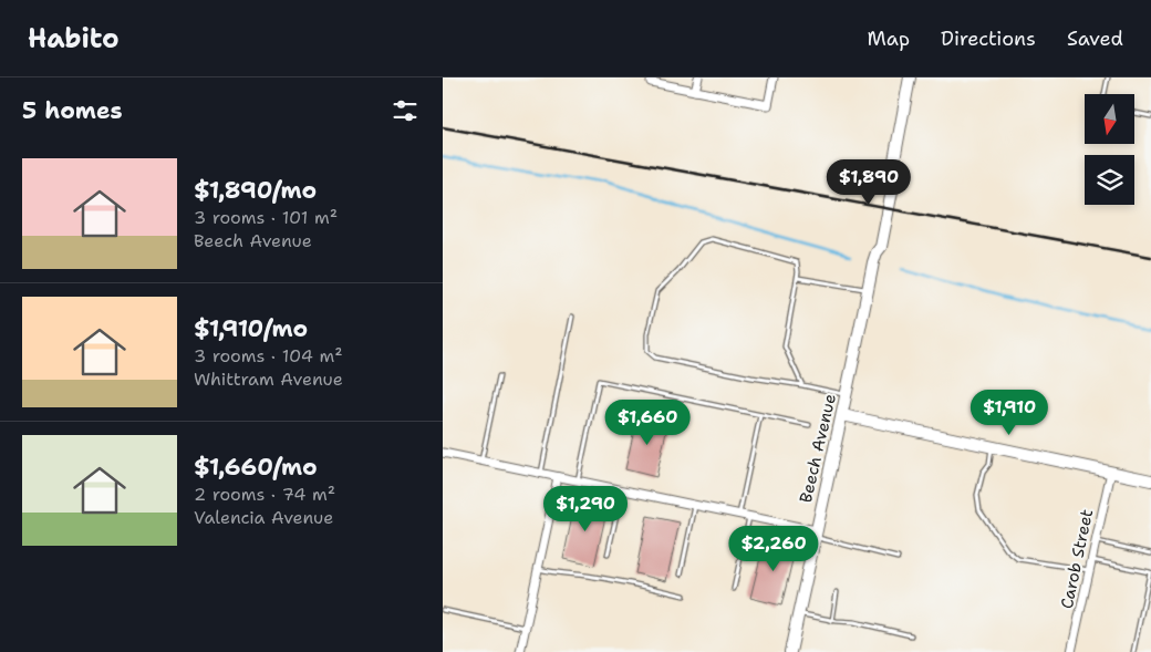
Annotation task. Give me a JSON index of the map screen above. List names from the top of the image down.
{
  "streets": {
    "main road": ["Beech Avenue"],
    "street": ["Carob Street"]
  },
  "north": "bottom",
  "page": {
    "header": "Habito",
    "nav": ["Map", "Directions", "Saved"],
    "heading": "5 homes",
    "list": [
      {
        "name": "$1,890/mo",
        "note": "3 rooms · 101 m² · Beech Avenue"
      },
      {
        "name": "$1,910/mo",
        "note": "3 rooms · 104 m² · Whittram Avenue"
      },
      {
        "name": "$1,660/mo",
        "note": "2 rooms · 74 m² · Valencia Avenue"
      }
    ],
    "price": [
      "$1,890",
      "$1,910",
      "$1,660",
      "$1,290",
      "$2,260"
    ]
  }
}
